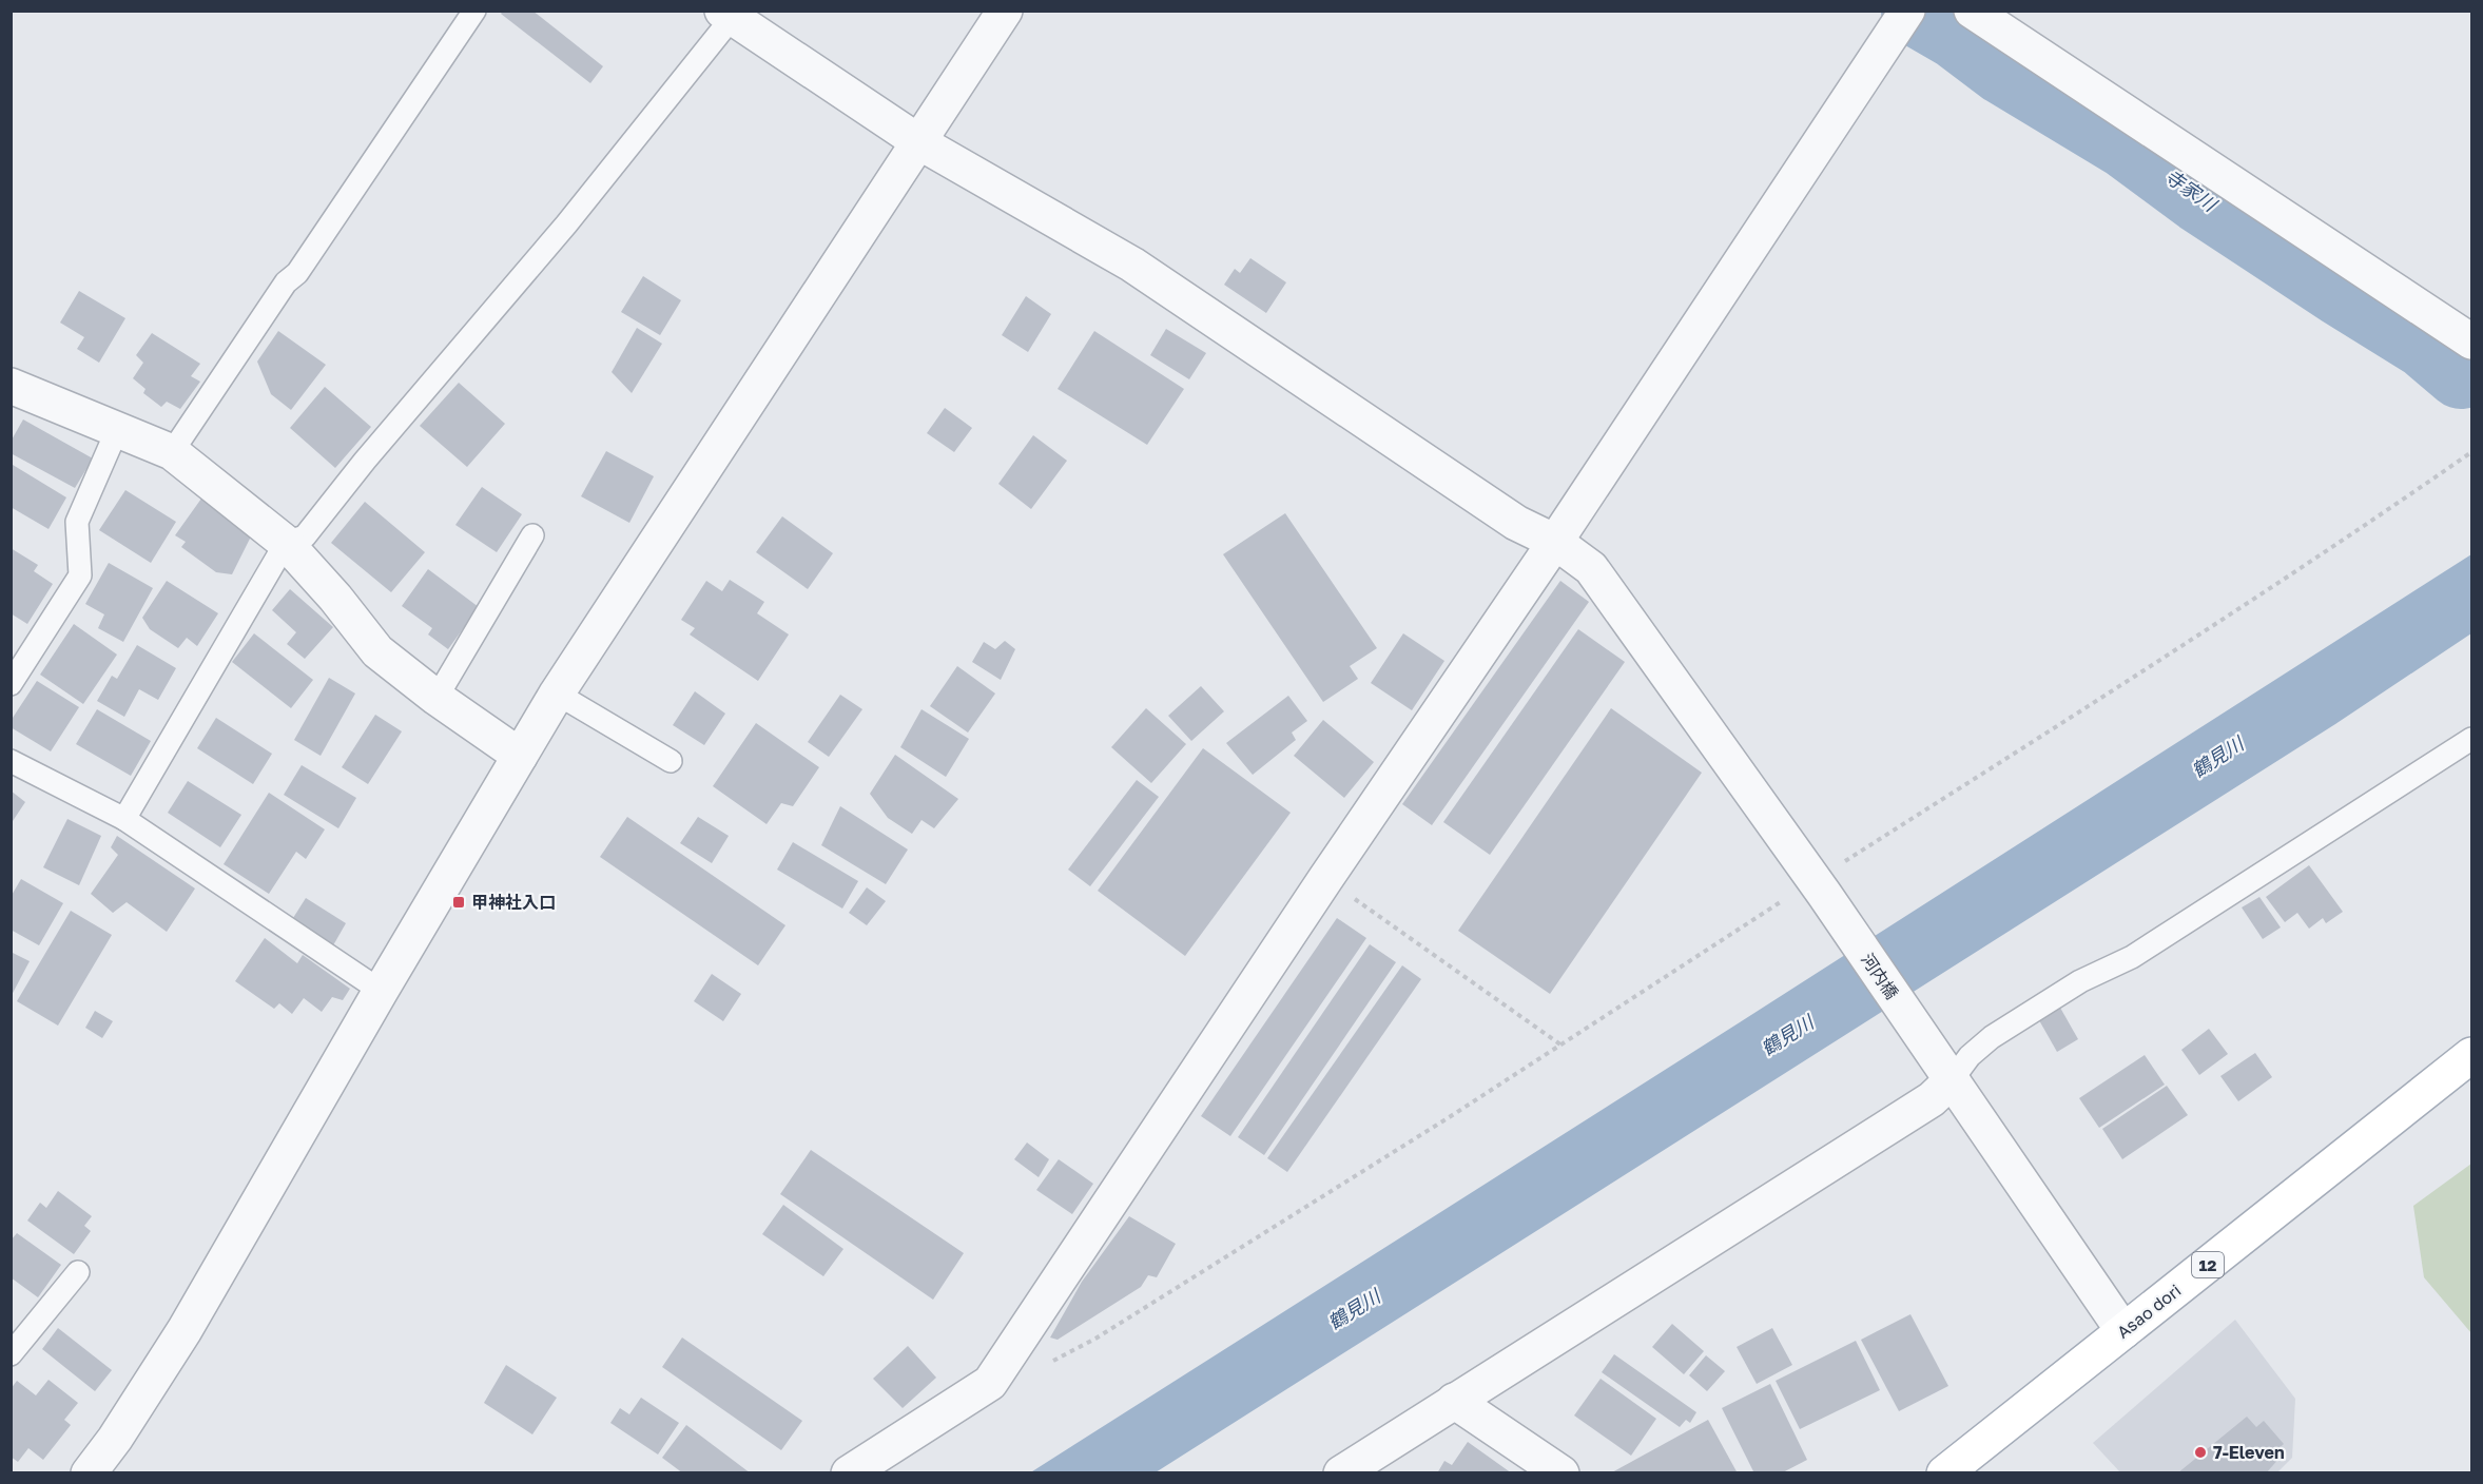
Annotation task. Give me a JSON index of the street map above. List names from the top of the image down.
{
  "streets": {
    "main road": ["12", "Asao dori"],
    "street": ["河内橋"]
  },
  "crossings": [
    ["河内橋", "Asao dori"]
  ],
  "water": ["寺家川", "鶴見川"],
  "places": {
    "transit": ["甲神社入口"],
    "other": ["7-Eleven"]
  }
}
